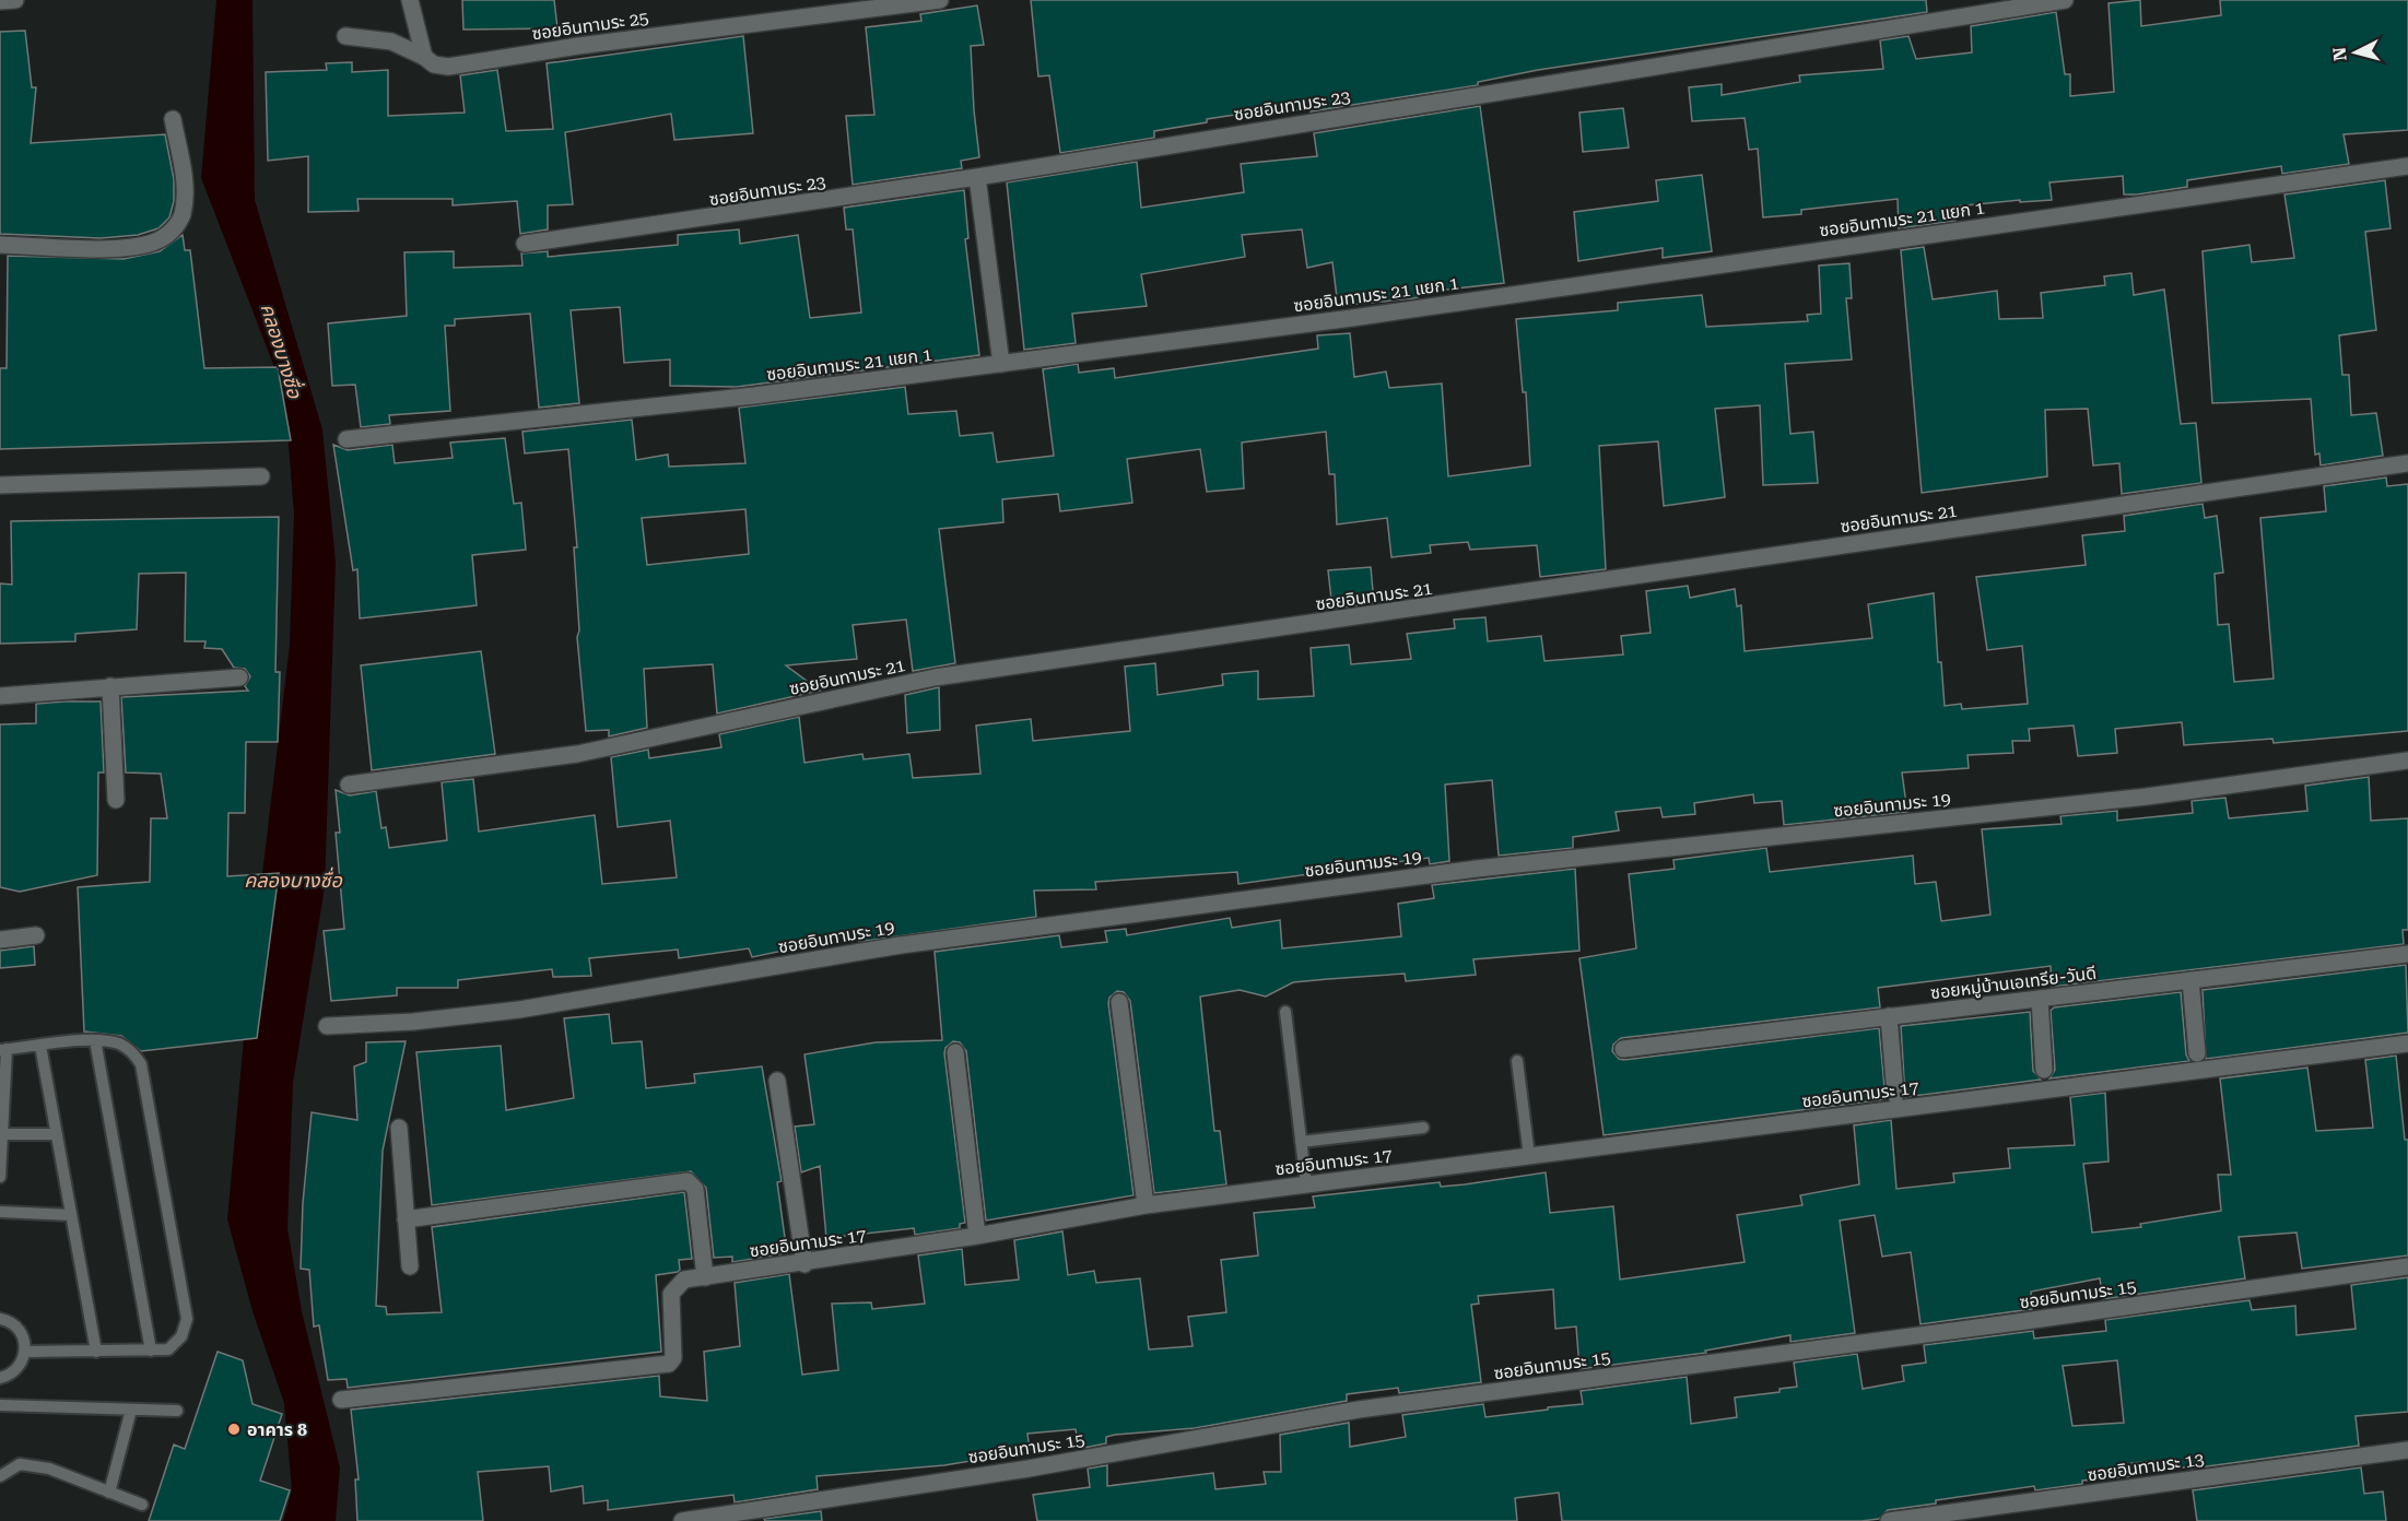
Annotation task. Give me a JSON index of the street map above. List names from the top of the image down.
{
  "streets": {
    "street": [
      "ซอยอินทามระ 25",
      "ซอยอินทามระ 23",
      "ซอยอินทามระ 21 แยก 1",
      "ซอยอินทามระ 21",
      "ซอยอินทามระ 19",
      "ซอยหมู่บ้านเอเทรีย-วันดี",
      "ซอยอินทามระ 17",
      "ซอยอินทามระ 15",
      "ซอยอินทามระ 13"
    ]
  },
  "water": ["คลองบางซื่อ"],
  "places": ["อาคาร 8"],
  "north": "left"
}
